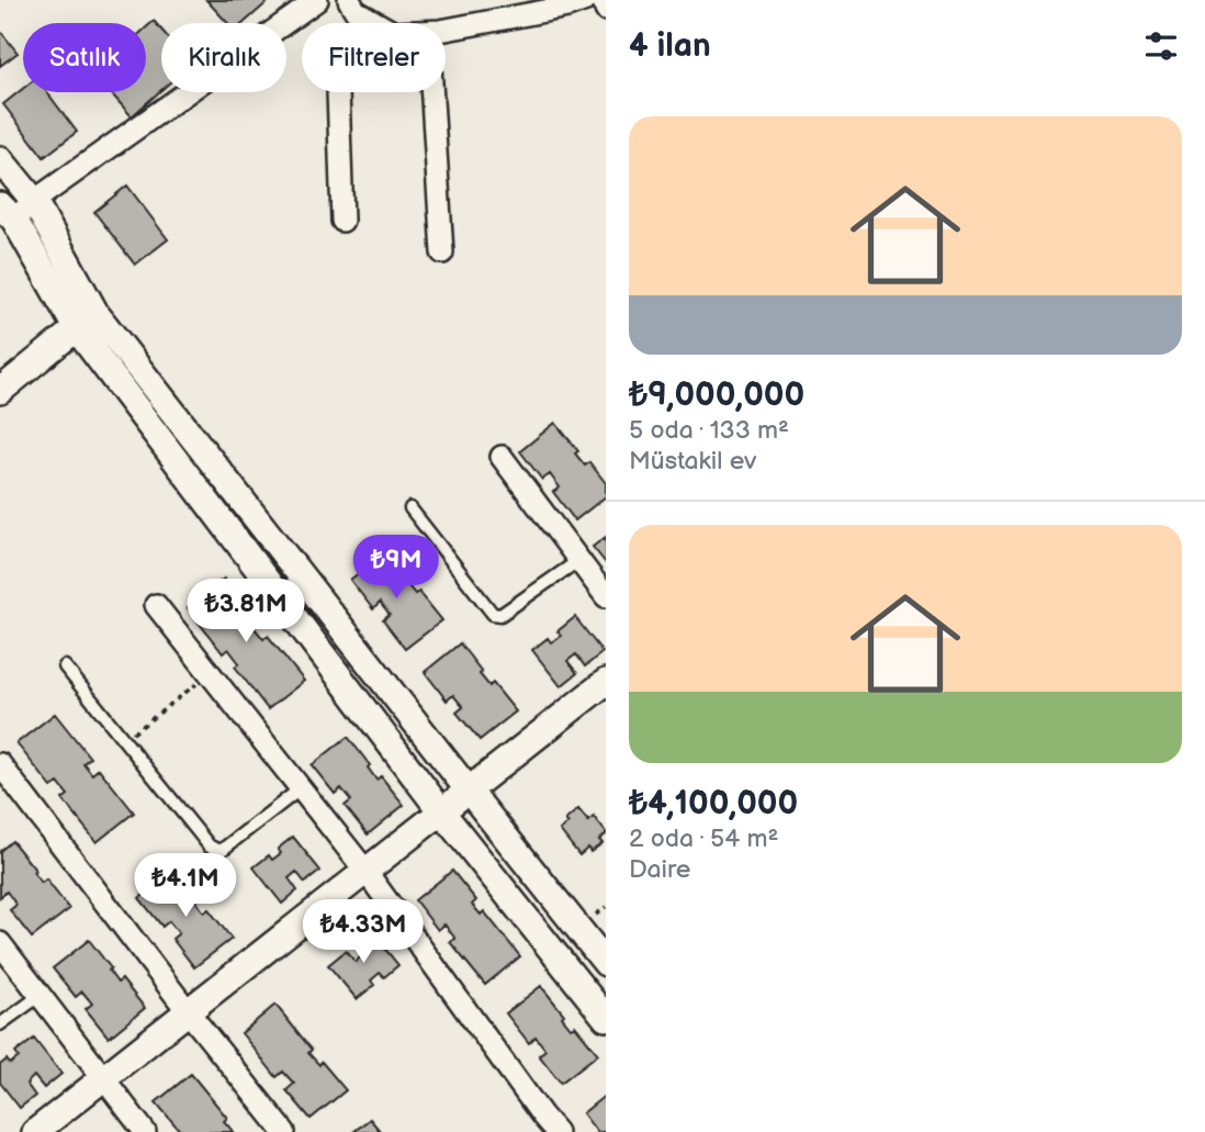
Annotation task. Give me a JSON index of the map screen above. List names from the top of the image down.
{
  "page": {
    "heading": "4 ilan",
    "chip": ["Satılık", "Kiralık", "Filtreler"],
    "list": [
      {
        "name": "₺9,000,000",
        "note": "5 oda · 133 m² · Müstakil ev"
      },
      {
        "name": "₺4,100,000",
        "note": "2 oda · 54 m² · Daire"
      }
    ],
    "price": [
      "₺9M",
      "₺3.81M",
      "₺4.1M",
      "₺4.33M"
    ]
  }
}
